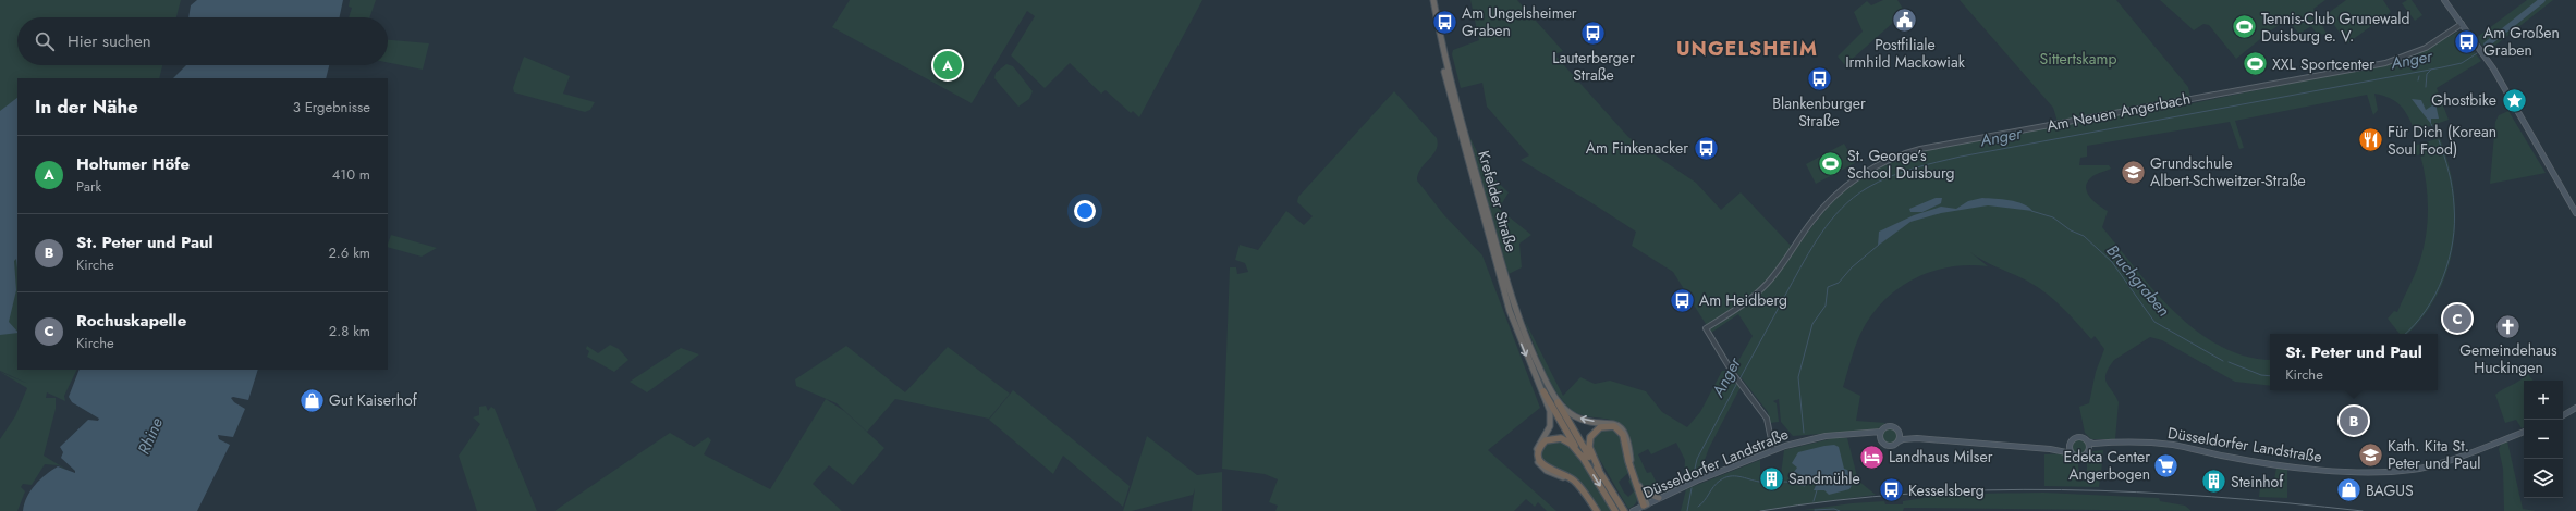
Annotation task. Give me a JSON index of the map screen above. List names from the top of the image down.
{
  "streets": {
    "highway": ["Krefelder Straße"],
    "main road": ["Düsseldorfer Landstraße"],
    "street": ["Am Neuen Angerbach"]
  },
  "crossings": [
    ["Am Neuen Angerbach", "Düsseldorfer Landstraße"]
  ],
  "districts": ["UNGELSHEIM"],
  "water": ["Anger", "Bruchgraben", "Rhine"],
  "parks": ["Sittertskamp"],
  "places": {
    "public building": ["Postfiliale Irmhild Mackowiak"],
    "bus stop": [
      "Am Ungelsheimer Graben",
      "Lauterberger Straße",
      "Am Großen Graben",
      "Blankenburger Straße",
      "Am Finkenacker",
      "Am Heidberg",
      "Kesselsberg"
    ],
    "sports": ["Tennis-Club Grunewald Duisburg e. V.", "XXL Sportcenter", "St. George’s School Duisburg"],
    "place": ["Ghostbike"],
    "restaurant": ["Für Dich (Korean Soul Food)"],
    "school or university": ["Grundschule Albert-Schweitzer-Straße", "Kath. Kita St. Peter und Paul"],
    "church": ["Gemeindehaus Huckingen"],
    "shop": ["Gut Kaiserhof", "BAGUS"],
    "hotel": ["Landhaus Milser"],
    "supermarket": ["Edeka Center Angerbogen"],
    "building": ["Sandmühle", "Steinhof"]
  },
  "page": {
    "search": "Hier suchen",
    "pins": ["A", "C", "B"],
    "heading": ["In der Nähe", "3 Ergebnisse"],
    "list": [
      {
        "mark": "A",
        "name": "Holtumer Höfe",
        "note": "Park",
        "value": "410 m"
      },
      {
        "mark": "B",
        "name": "St. Peter und Paul",
        "note": "Kirche",
        "value": "2.6 km"
      },
      {
        "mark": "C",
        "name": "Rochuskapelle",
        "note": "Kirche",
        "value": "2.8 km"
      }
    ],
    "popup": ["St. Peter und Paul", "Kirche"],
    "map_buttons": ["+", "−"]
  }
}
